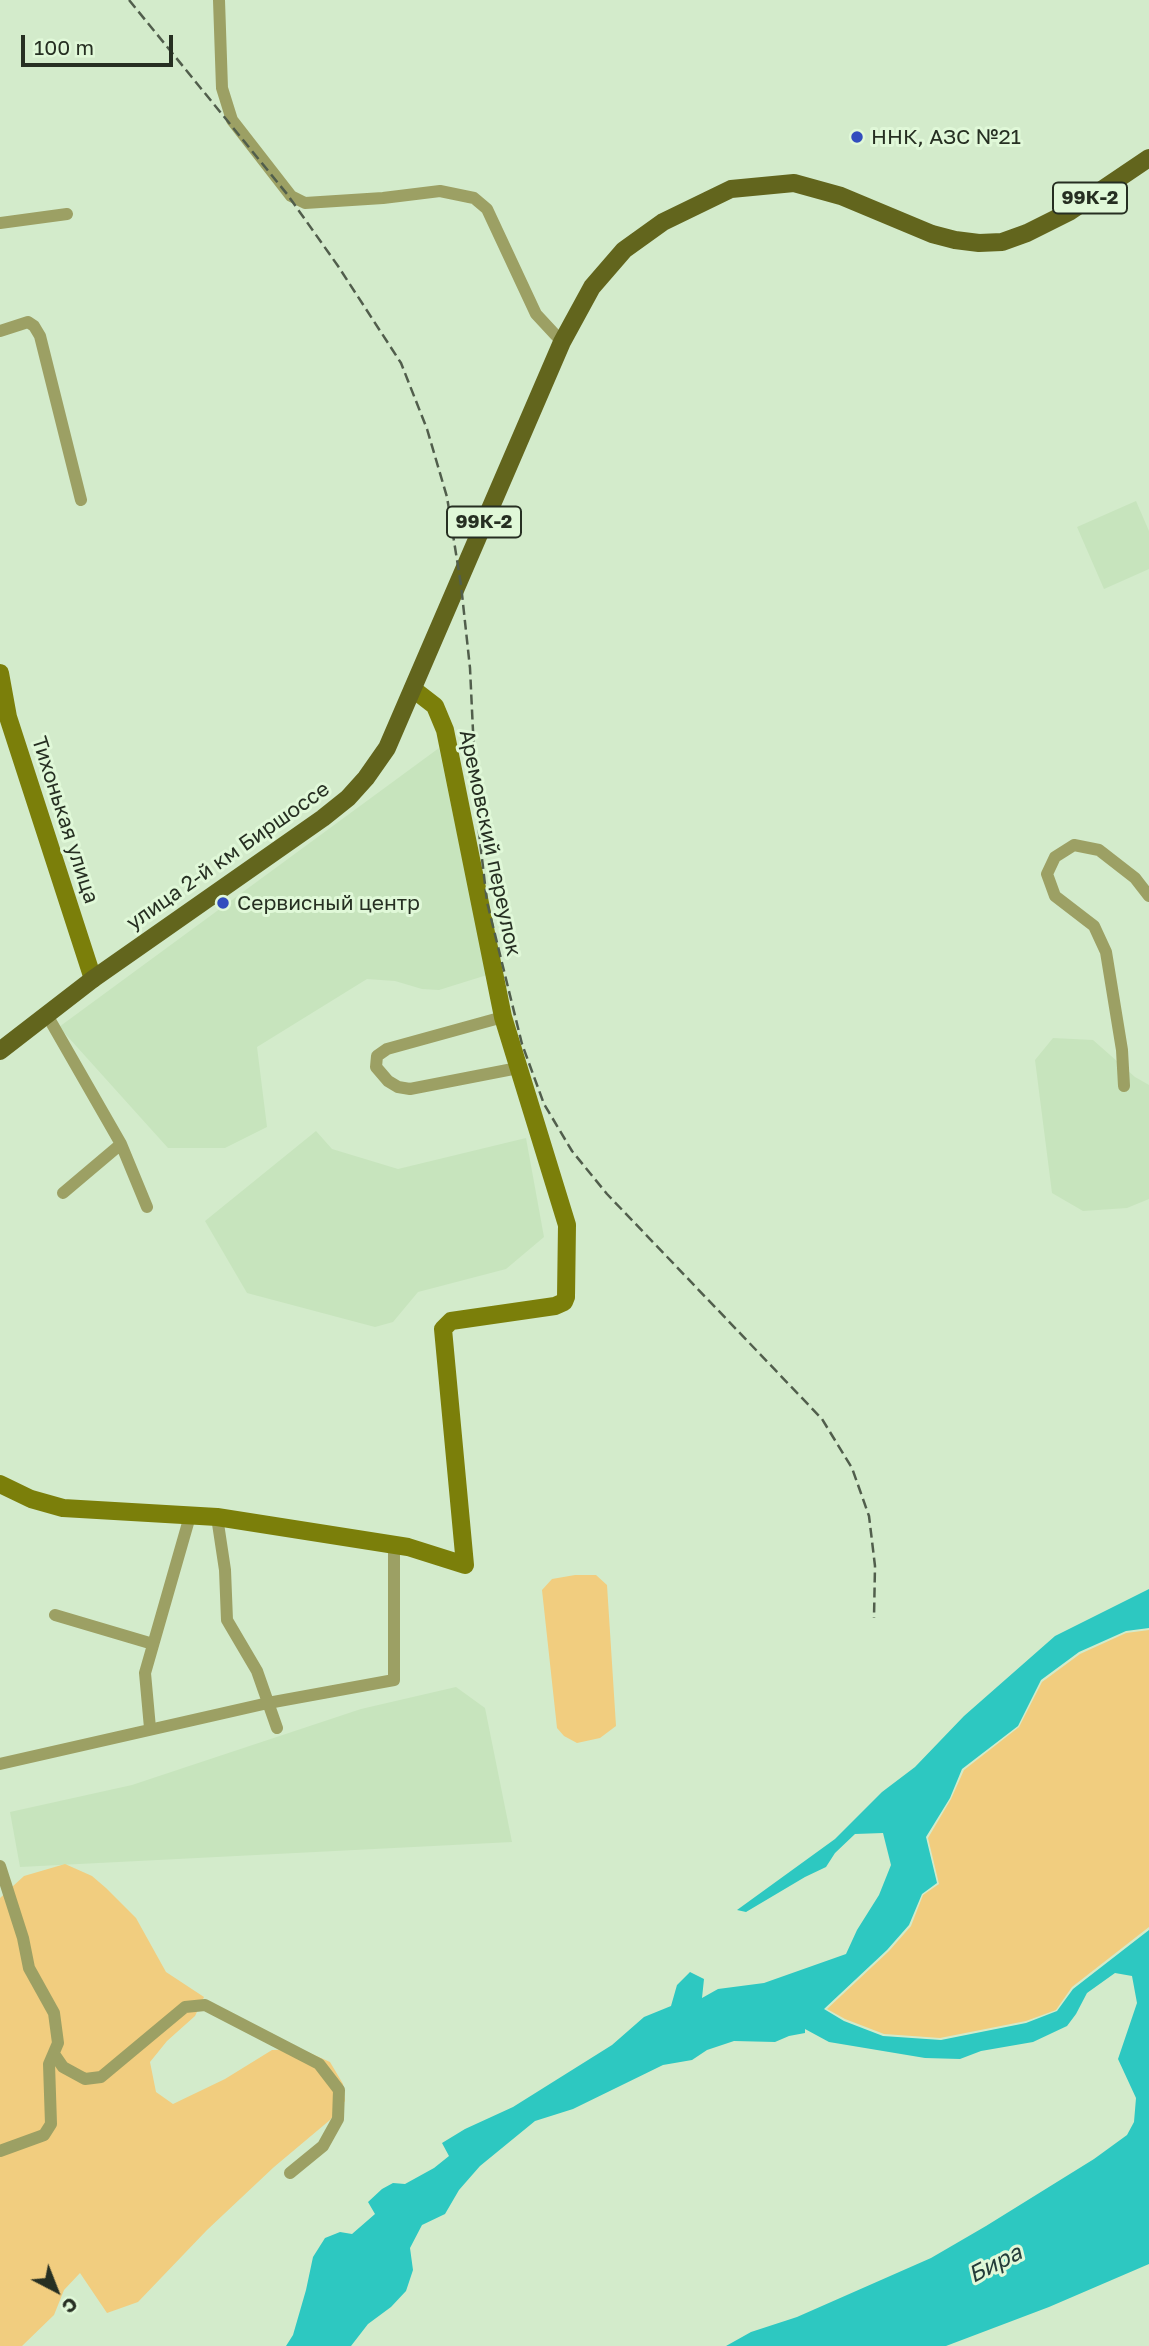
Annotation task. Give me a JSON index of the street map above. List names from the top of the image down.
{
  "streets": {
    "main road": ["99К-2", "улица 2-й км Биршоссе"],
    "street": ["Тихонькая улица", "Аремовский переулок"]
  },
  "crossings": [
    ["Тихонькая улица", "улица 2-й км Биршоссе"],
    ["Аремовский переулок", "улица 2-й км Биршоссе"]
  ],
  "water": ["Бира"],
  "places": ["ННК, АЗС №21", "Сервисный центр"],
  "scale_bar": "100 m",
  "north": "bottom right"
}
